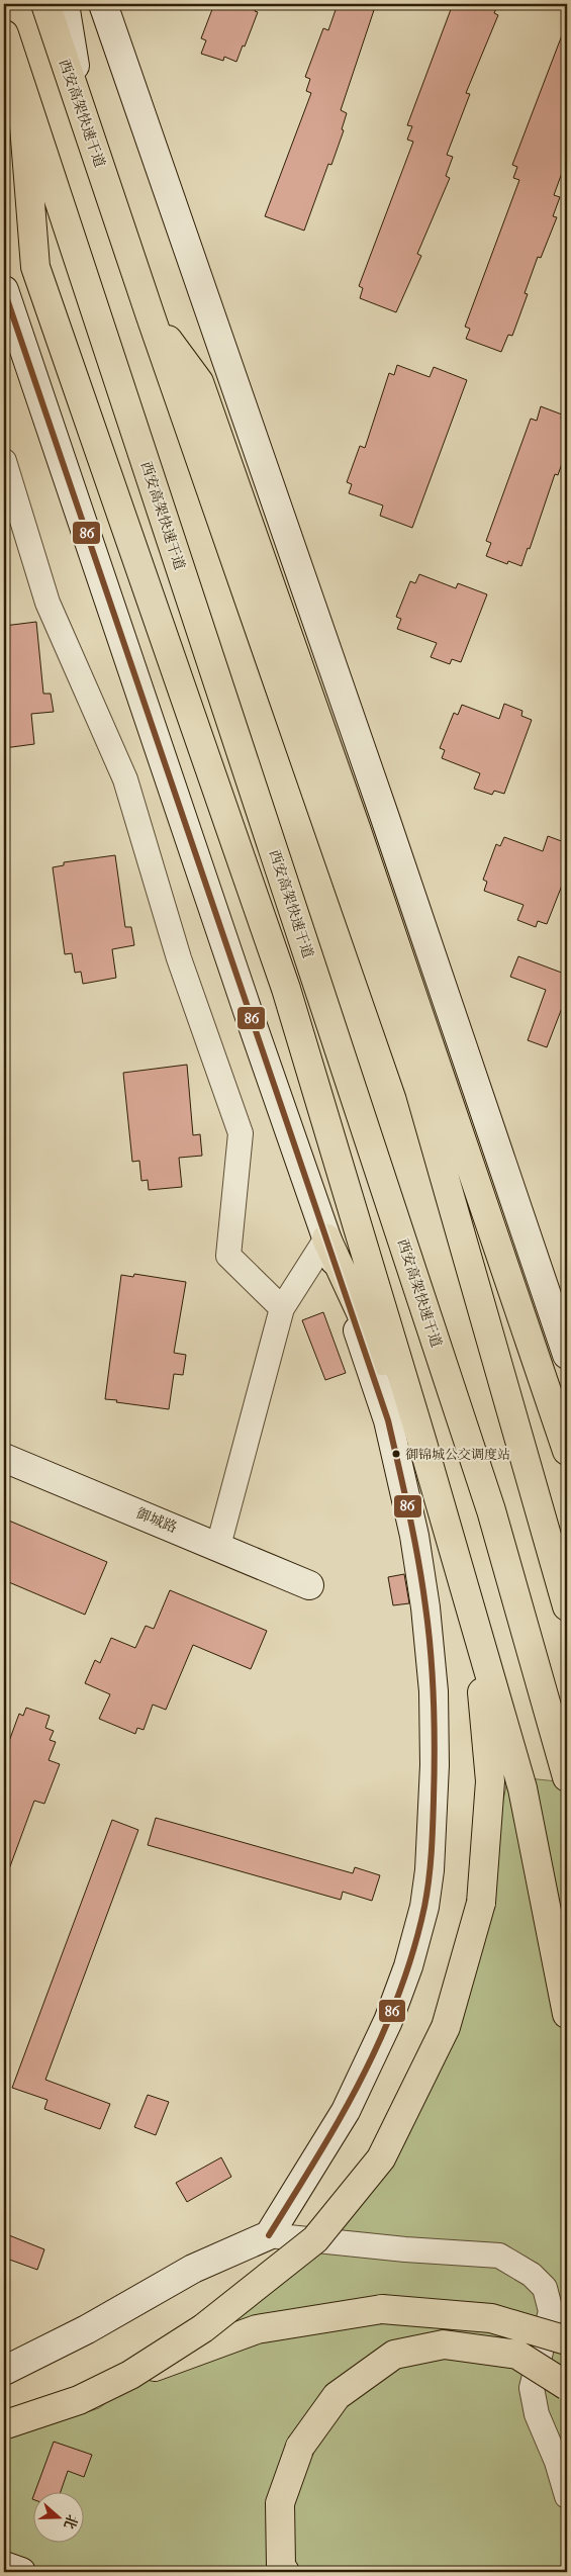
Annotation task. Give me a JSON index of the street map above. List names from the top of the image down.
{
  "streets": {
    "highway": ["西安高架快速干道"],
    "main road": ["御城路"]
  },
  "places": ["御锦城公交调度站"],
  "lines": ["transit line 86"],
  "north": "right"
}
